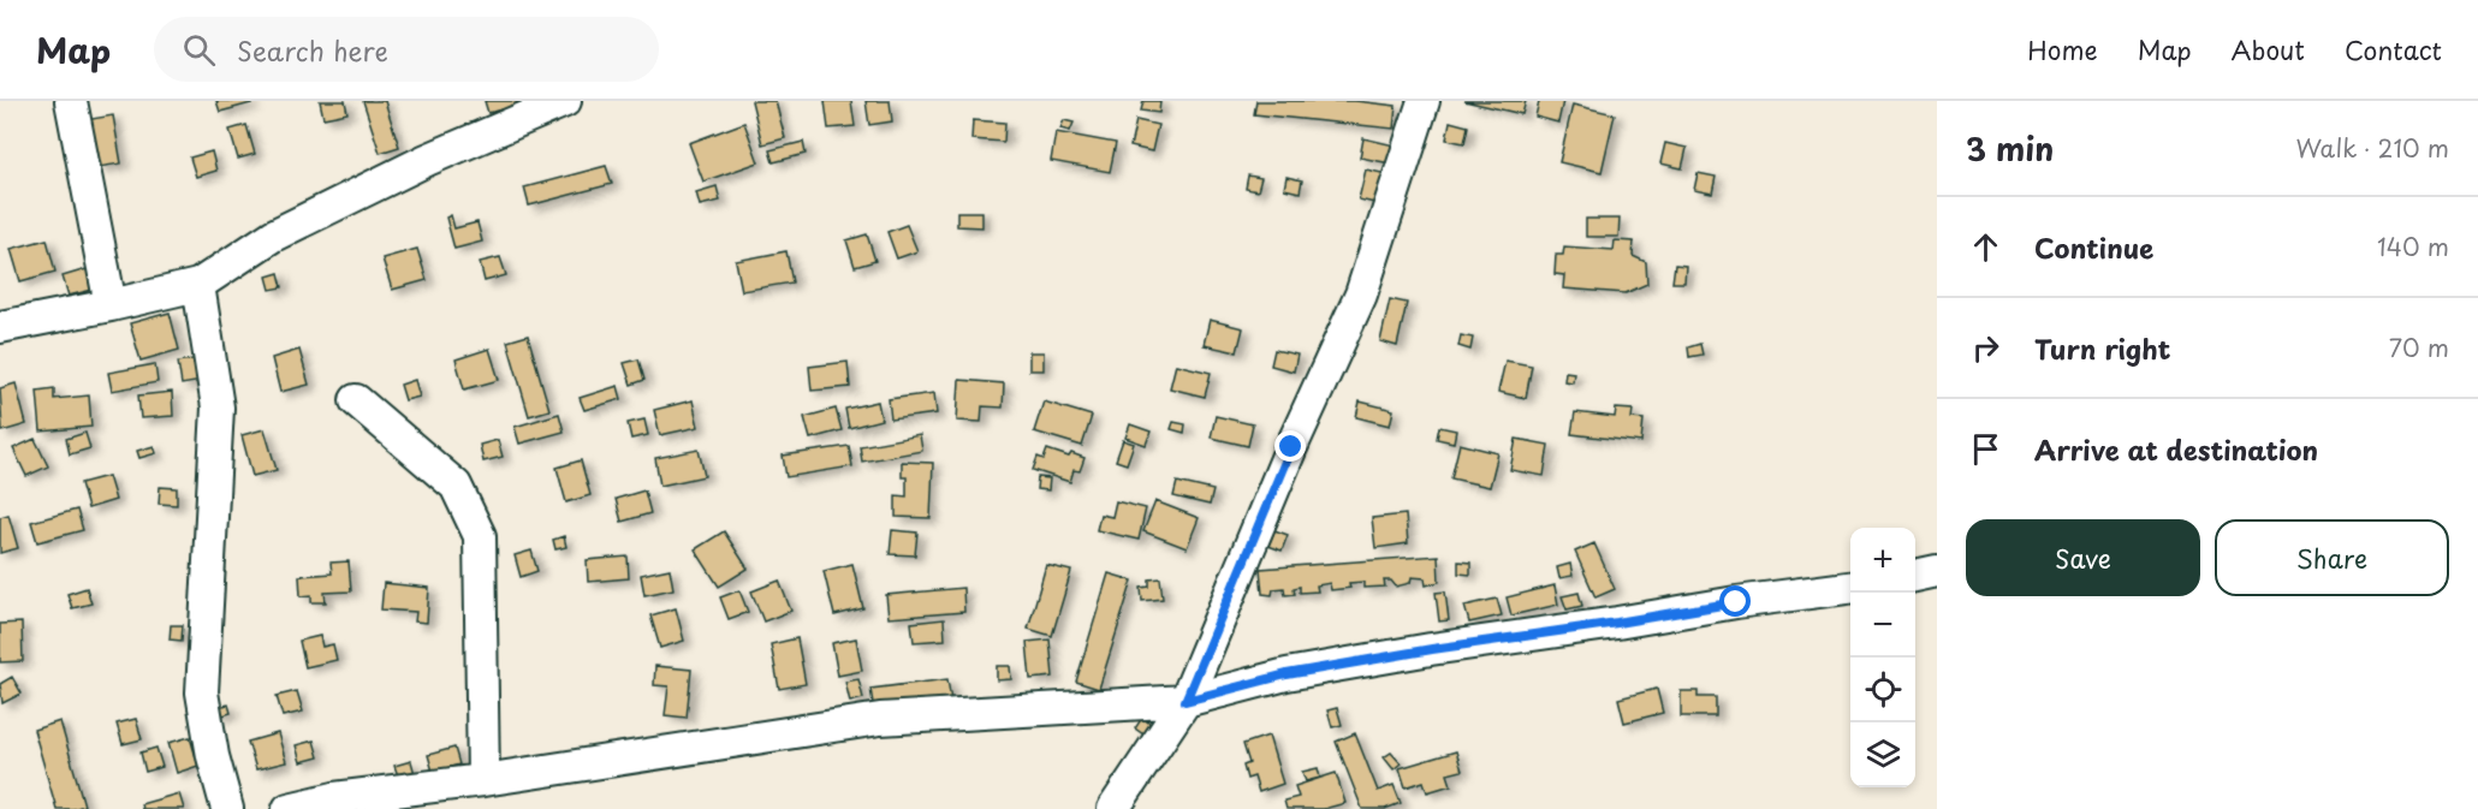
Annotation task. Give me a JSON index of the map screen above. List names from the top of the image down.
{
  "page": {
    "header": "Map",
    "search": "Search here",
    "nav": [
      "Home",
      "Map",
      "About",
      "Contact"
    ],
    "heading": ["3 min", "Walk · 210 m"],
    "list": [
      ["Continue", "140 m"],
      ["Turn right", "70 m"],
      "Arrive at destination"
    ],
    "buttons": ["Save", "Share"],
    "map_buttons": ["+", "−"]
  }
}
